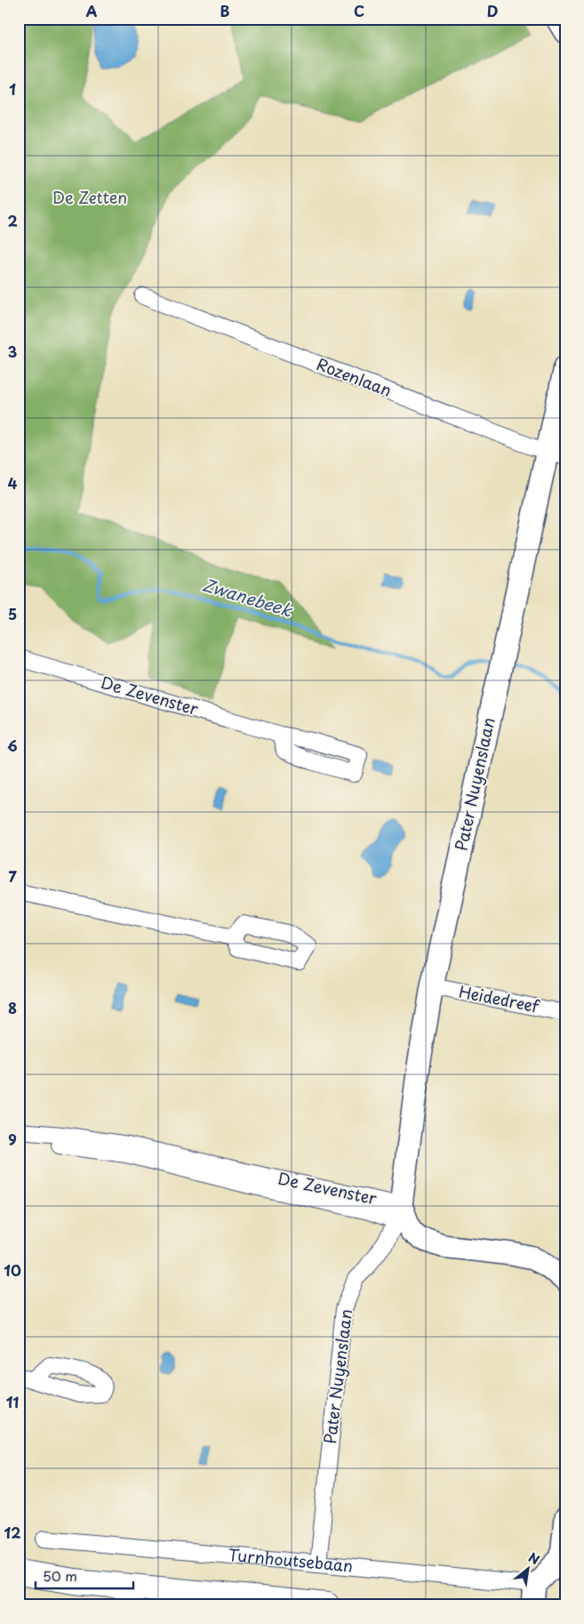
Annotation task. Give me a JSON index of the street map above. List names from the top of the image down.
{
  "streets": {
    "street": [
      "Rozenlaan",
      "De Zevenster",
      "Pater Nuyenslaan",
      "Heidedreef",
      "Turnhoutsebaan"
    ]
  },
  "crossings": [
    ["Rozenlaan", "Pater Nuyenslaan"],
    ["De Zevenster", "Pater Nuyenslaan"],
    ["Pater Nuyenslaan", "Heidedreef"],
    ["Pater Nuyenslaan", "Turnhoutsebaan"]
  ],
  "water": ["Zwanebeek"],
  "parks": ["De Zetten"],
  "scale_bar": "50 m",
  "north": "top right",
  "grid": {
    "columns": [
      "A",
      "B",
      "C",
      "D"
    ],
    "rows": [
      "1",
      "2",
      "3",
      "4",
      "5",
      "6",
      "7",
      "8",
      "9",
      "10",
      "11",
      "12"
    ]
  }
}
